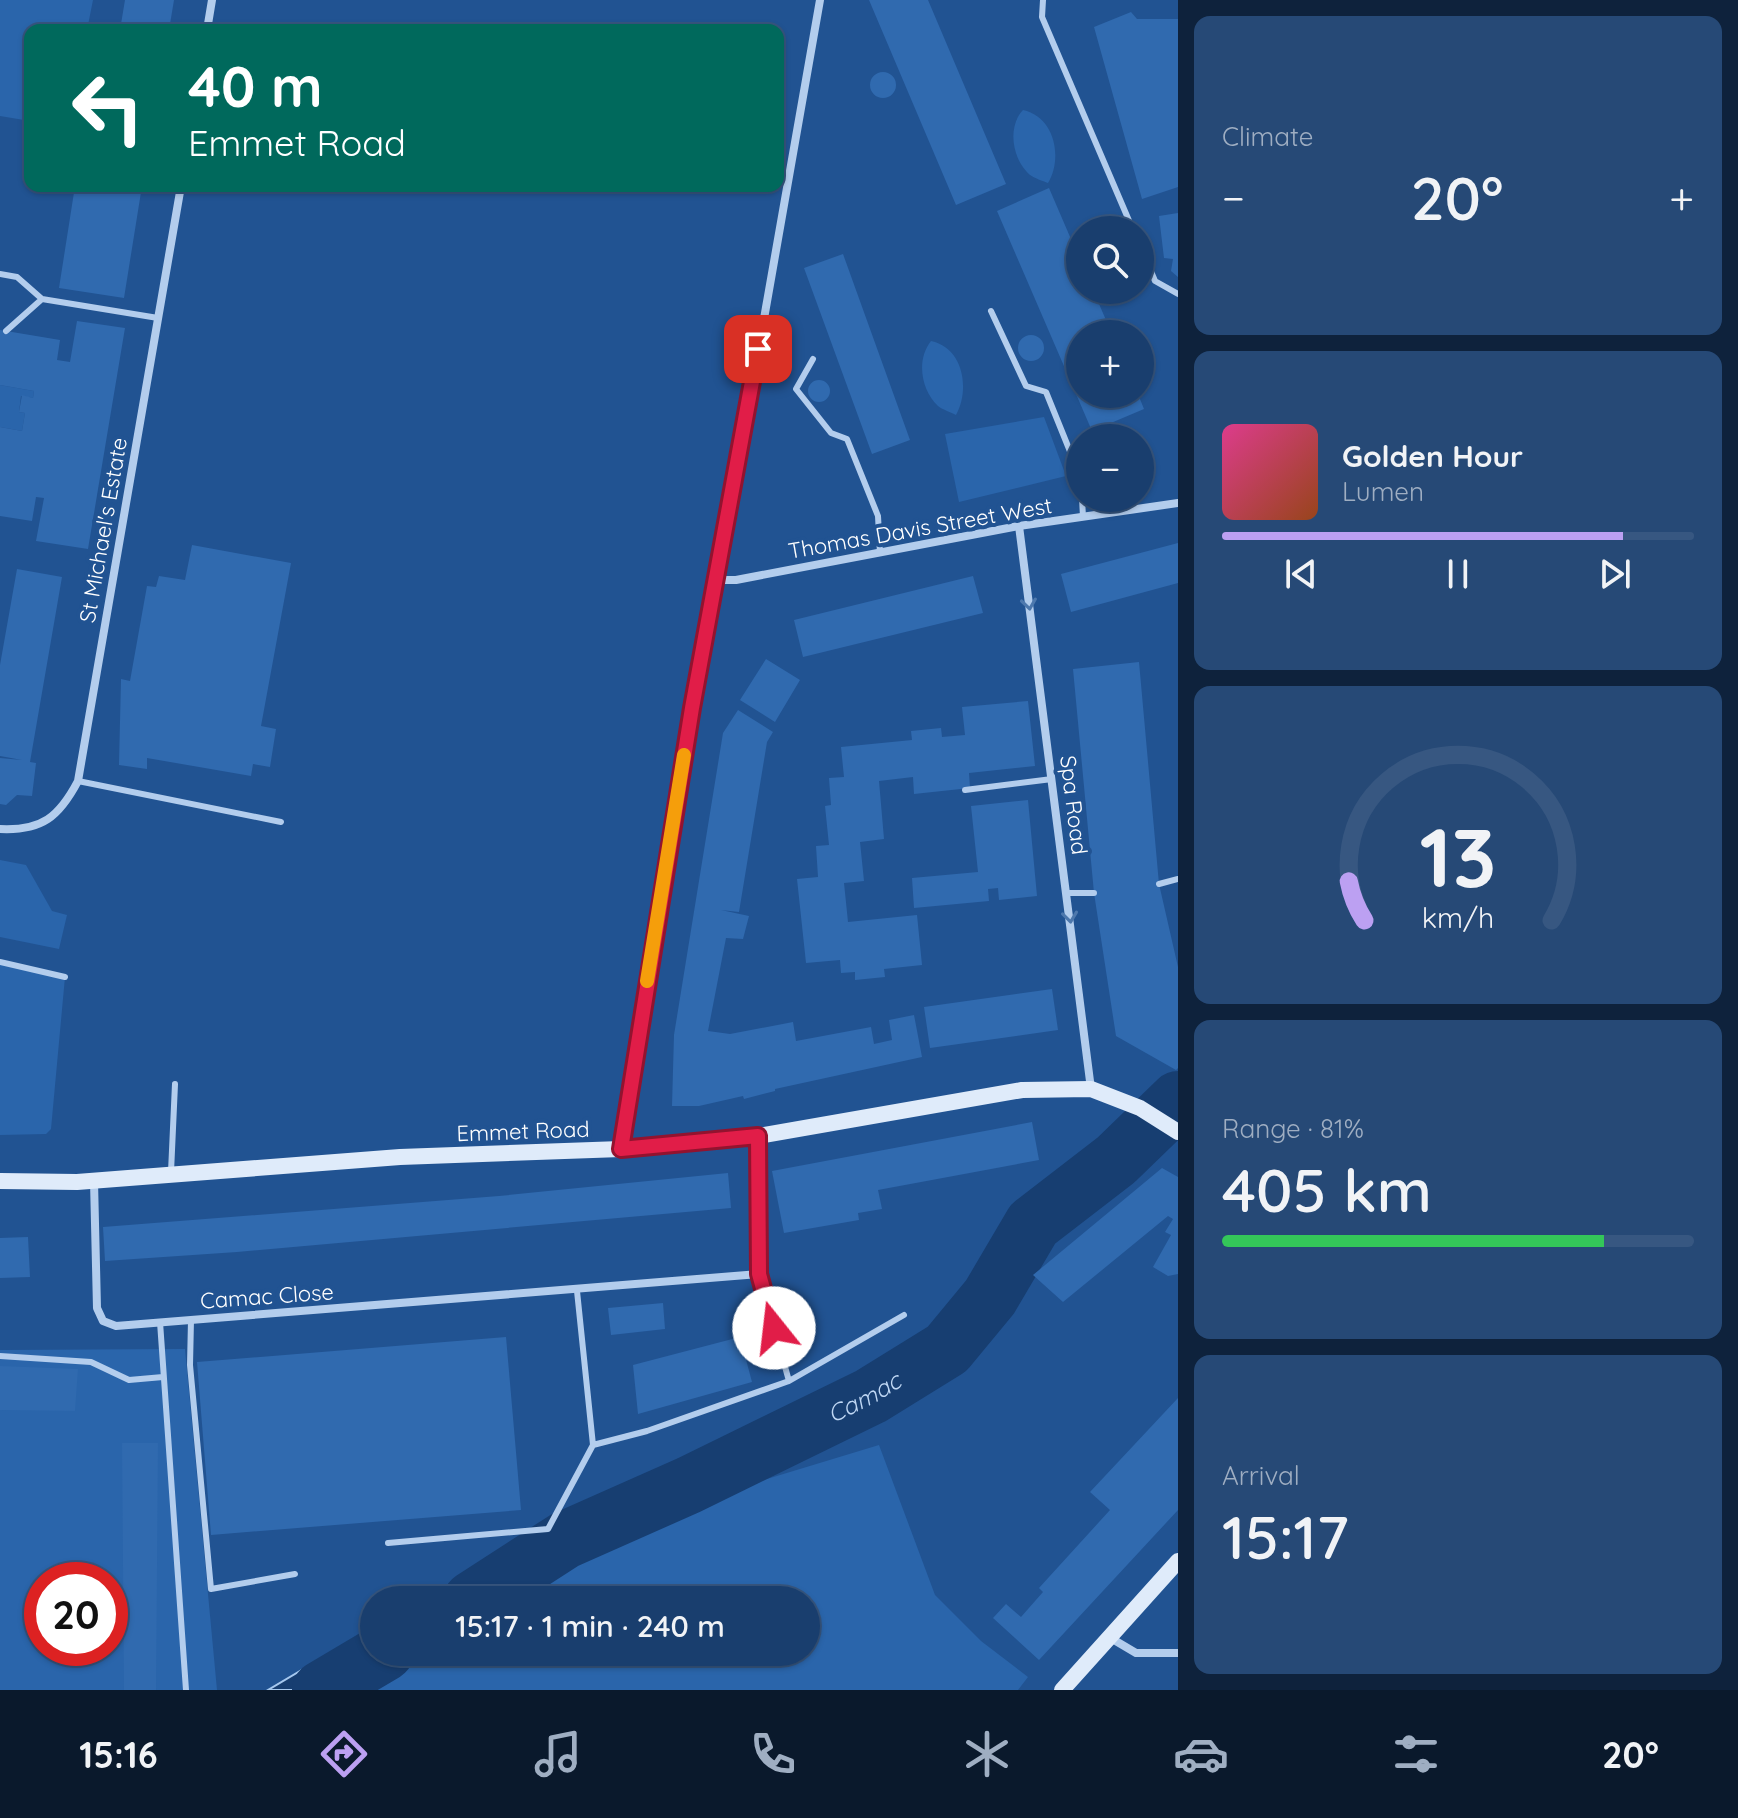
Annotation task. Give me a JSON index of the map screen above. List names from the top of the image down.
{
  "streets": {
    "main road": ["Emmet Road"],
    "street": [
      "Thomas Davis Street West",
      "St Michael's Estate",
      "Spa Road",
      "Camac Close"
    ]
  },
  "crossings": [
    ["Thomas Davis Street West", "Spa Road"],
    ["Spa Road", "Emmet Road"],
    ["Emmet Road", "Camac Close"]
  ],
  "one_way": ["Spa Road"],
  "water": ["Camac"],
  "page": {
    "tile": [
      "Climate",
      ["Range · 81%", "405 km"],
      ["Arrival", "15:17"]
    ],
    "turn": ["40 m", "Emmet Road"],
    "heat": ["−", "20°", "+"],
    "map_buttons": ["+", "−"],
    "song": ["Golden Hour", "Lumen"],
    "limit": "20",
    "trip": "15:17 · 1 min · 240 m",
    "tabs": ["15:16", "20°"],
    "gauge": ["13", "km/h"]
  }
}
